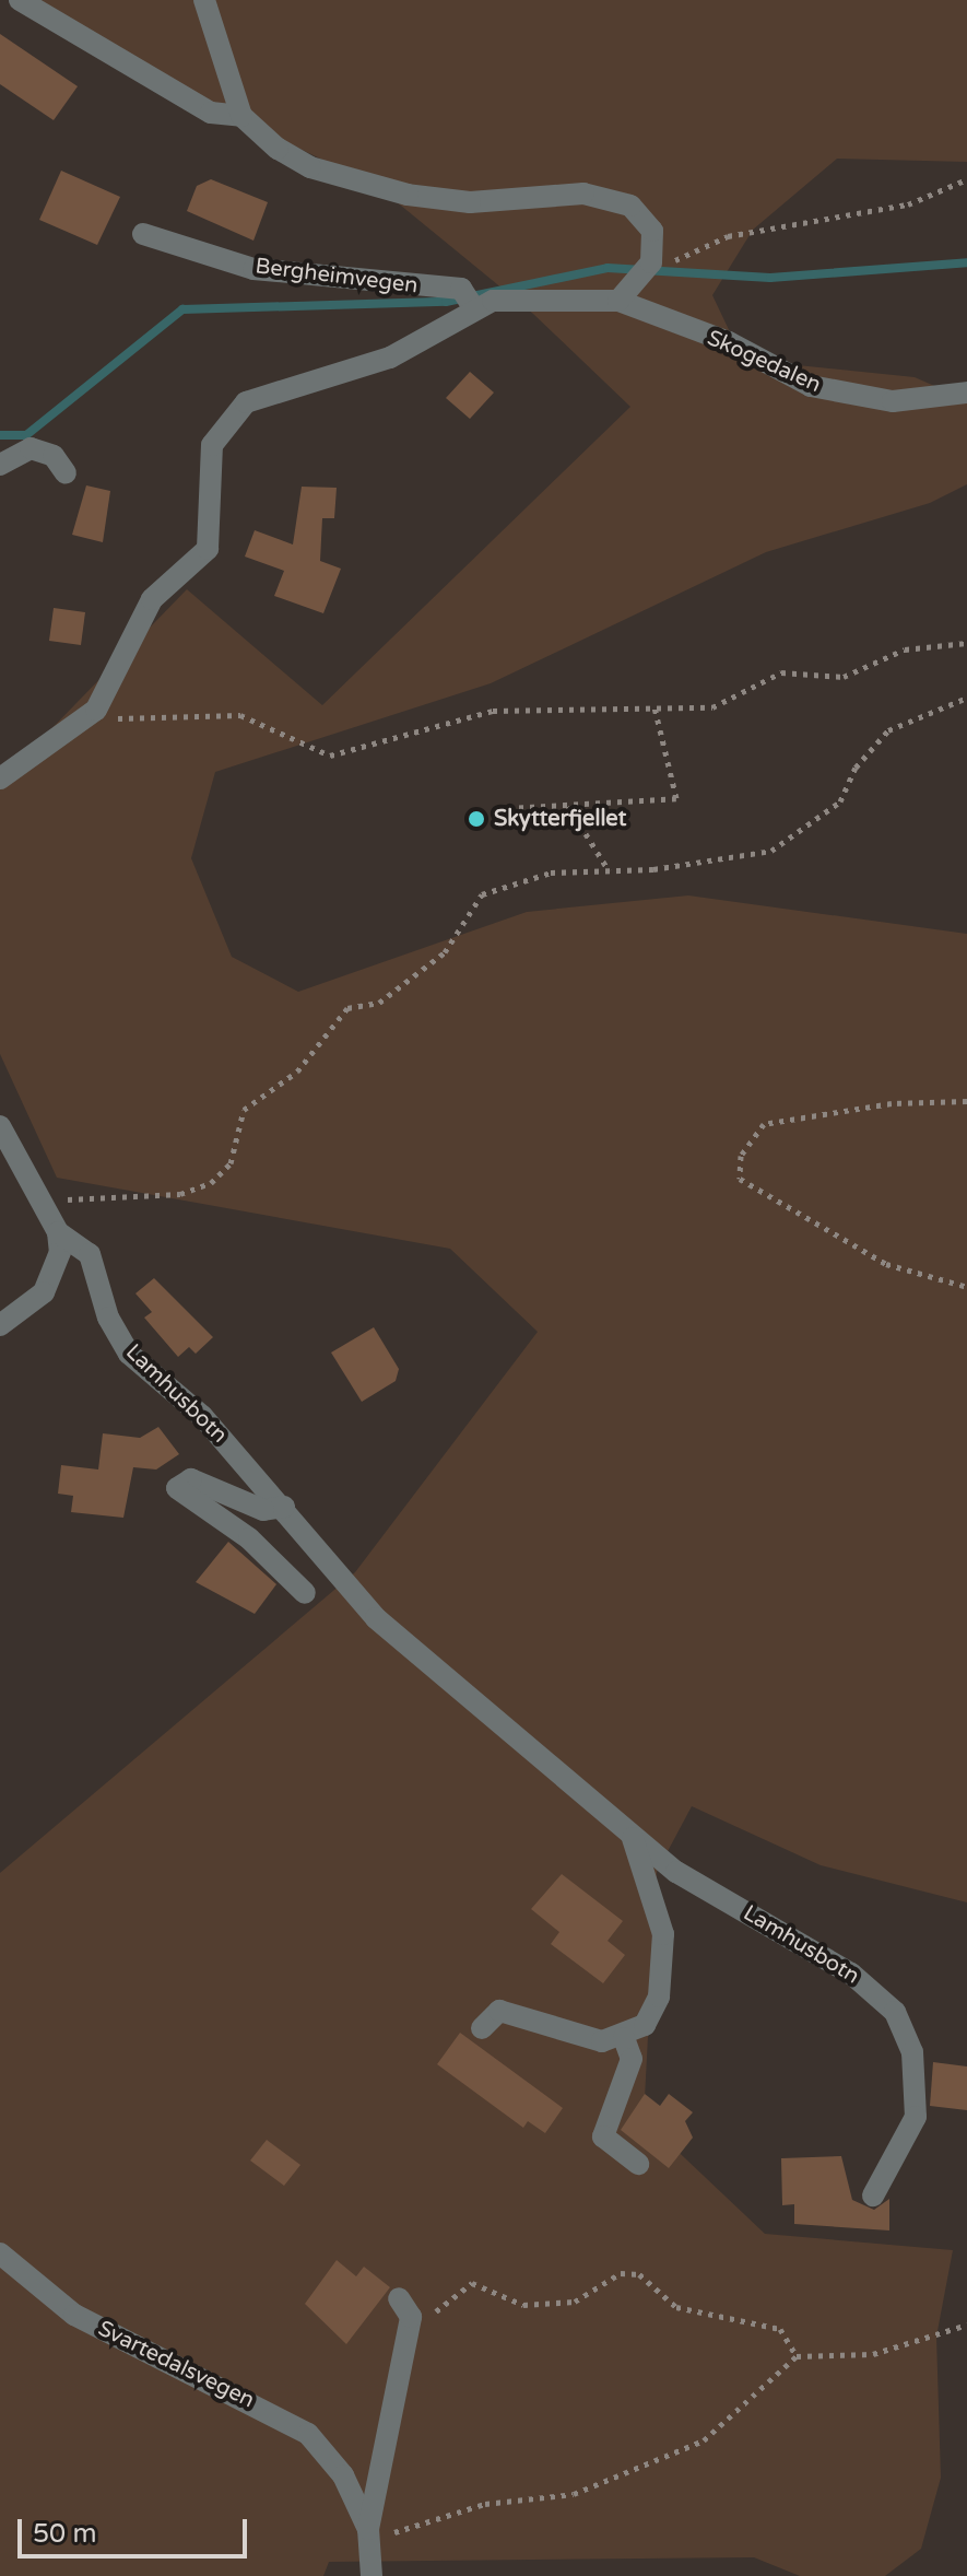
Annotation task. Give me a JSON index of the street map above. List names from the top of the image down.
{
  "streets": {
    "street": [
      "Bergheimvegen",
      "Skogedalen",
      "Lamhusbotn",
      "Svartedalsvegen"
    ]
  },
  "places": ["Skytterfjellet"],
  "scale_bar": "50 m"
}
